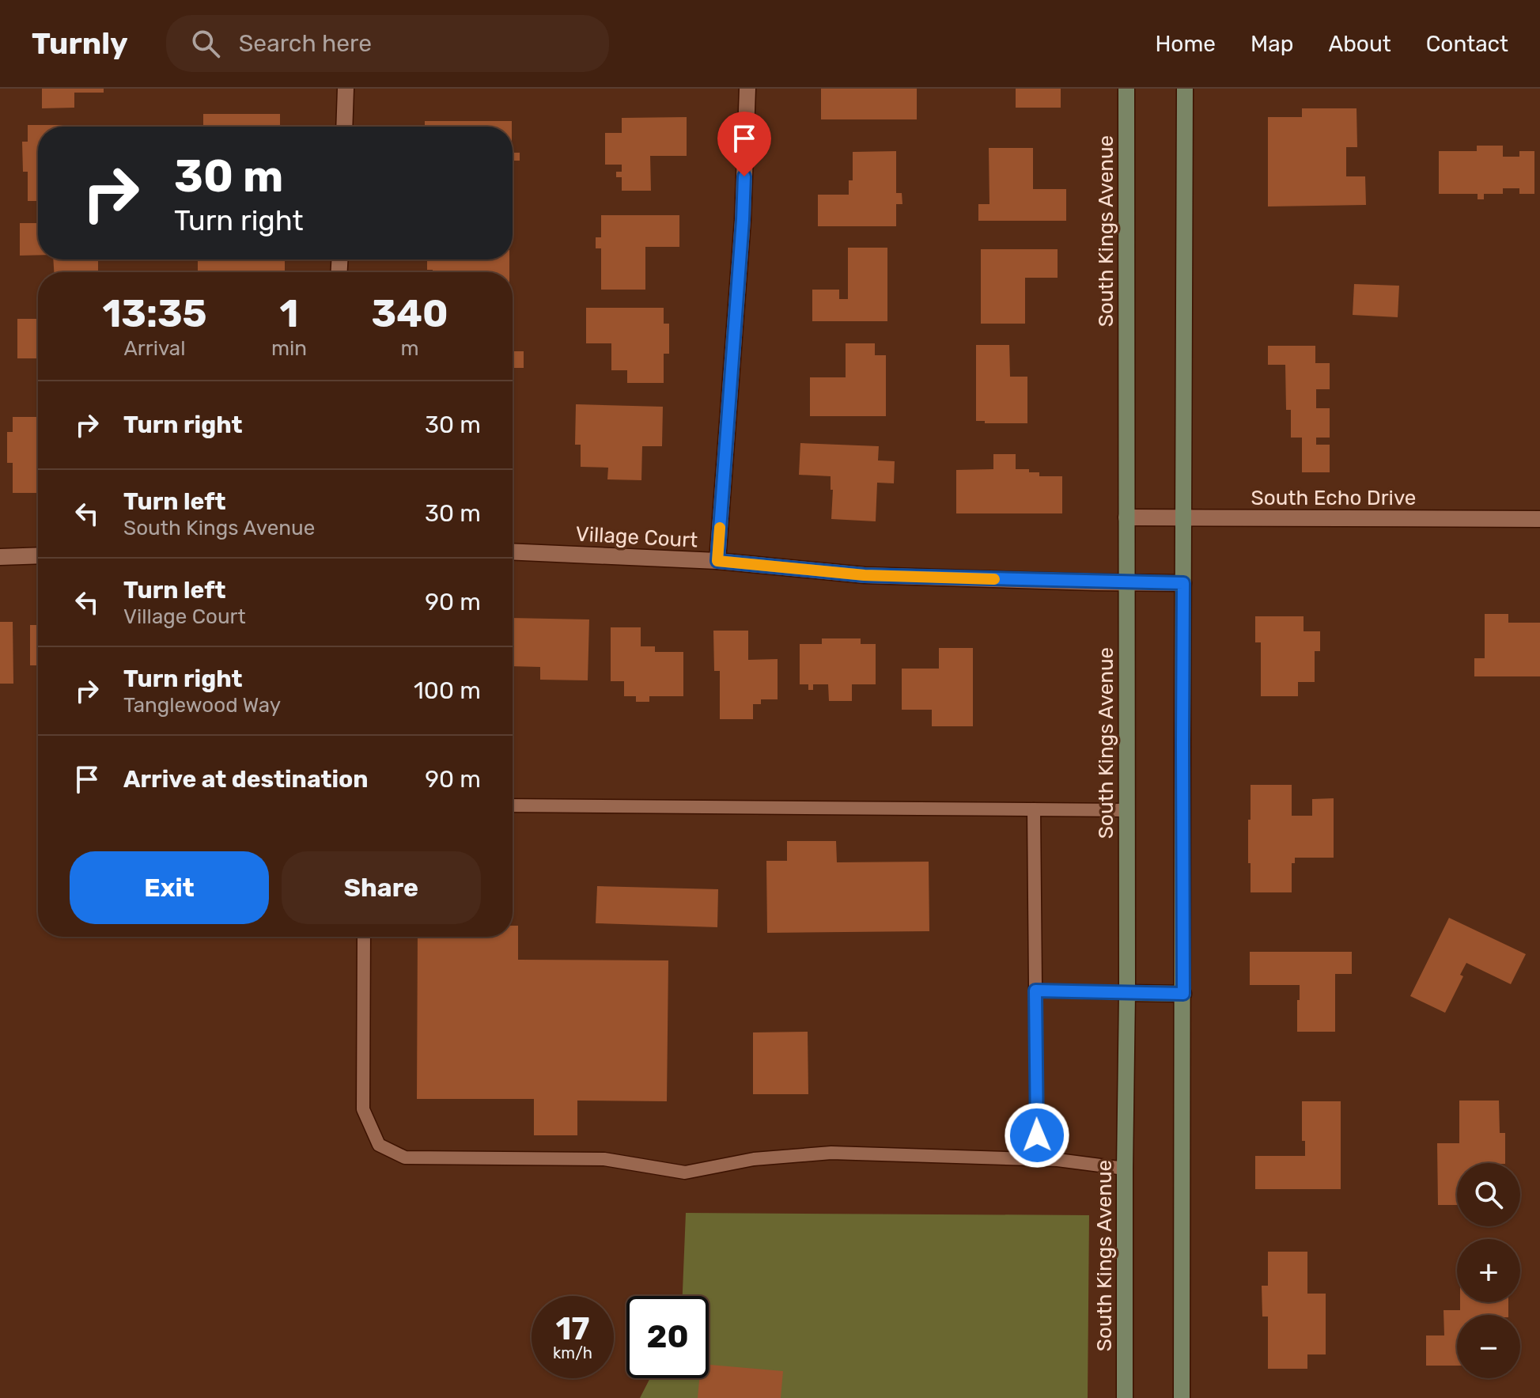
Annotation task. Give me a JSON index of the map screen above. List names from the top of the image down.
{
  "streets": {
    "main road": ["South Kings Avenue"],
    "street": ["South Echo Drive", "Village Court"]
  },
  "crossings": [
    ["South Kings Avenue", "South Echo Drive"],
    ["South Kings Avenue", "Village Court"]
  ],
  "page": {
    "header": "Turnly",
    "search": "Search here",
    "nav": [
      "Home",
      "Map",
      "About",
      "Contact"
    ],
    "turn": ["30 m", "Turn right"],
    "eta": [
      "13:35",
      "Arrival",
      "1",
      "min",
      "340",
      "m"
    ],
    "list": [
      {
        "name": "Turn right",
        "value": "30 m"
      },
      {
        "name": "Turn left",
        "note": "South Kings Avenue",
        "value": "30 m"
      },
      {
        "name": "Turn left",
        "note": "Village Court",
        "value": "90 m"
      },
      {
        "name": "Turn right",
        "note": "Tanglewood Way",
        "value": "100 m"
      },
      {
        "name": "Arrive at destination",
        "value": "90 m"
      }
    ],
    "buttons": ["Exit", "Share"],
    "map_buttons": ["+", "−"],
    "speed": "17 km/h",
    "limit": "20"
  }
}
